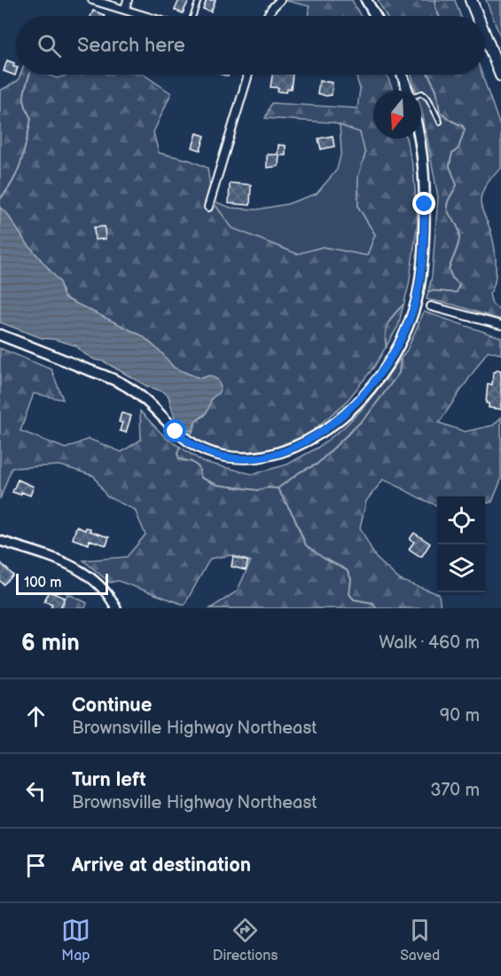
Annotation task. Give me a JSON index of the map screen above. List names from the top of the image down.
{
  "scale_bar": "100 m",
  "north": "bottom",
  "page": {
    "search": "Search here",
    "scale": "100 m",
    "heading": ["6 min", "Walk · 460 m"],
    "list": [
      ["Continue", "Brownsville Highway Northeast", "90 m"],
      ["Turn left", "Brownsville Highway Northeast", "370 m"],
      "Arrive at destination"
    ],
    "nav": ["Map", "Directions", "Saved"]
  }
}
